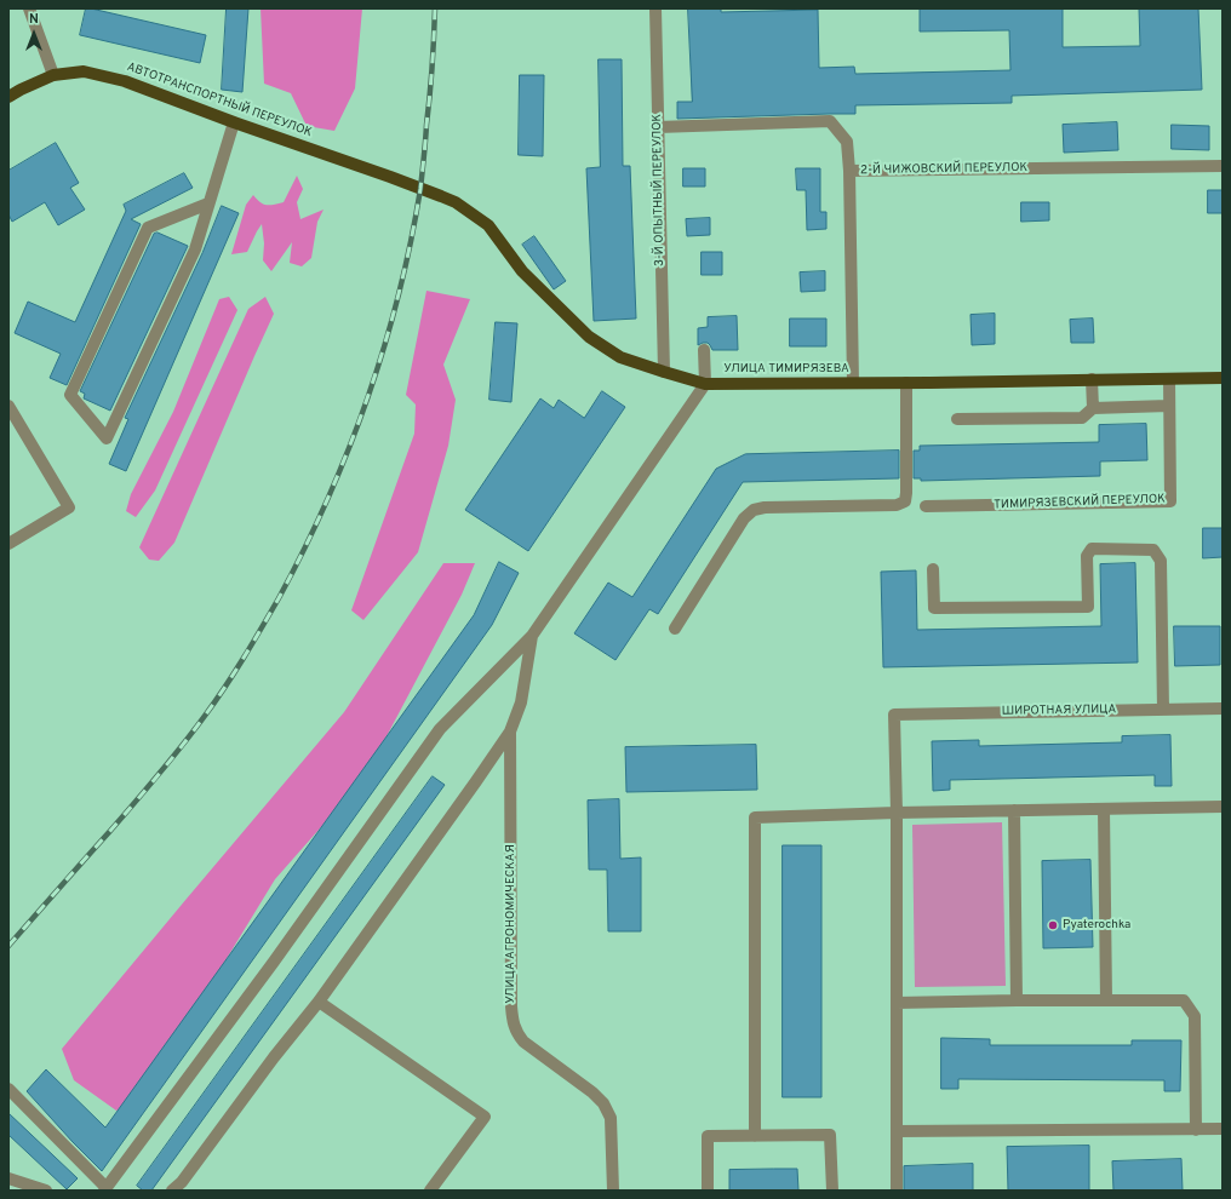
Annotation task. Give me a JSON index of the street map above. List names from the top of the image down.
{
  "streets": {
    "main road": ["АВТОТРАНСПОРТНЫЙ ПЕРЕУЛОК", "УЛИЦА ТИМИРЯЗЕВА"],
    "street": [
      "2-Й ЧИЖОВСКИЙ ПЕРЕУЛОК",
      "3-Й ОПЫТНЫЙ ПЕРЕУЛОК",
      "ТИМИРЯЗЕВСКИЙ ПЕРЕУЛОК",
      "ШИРОТНАЯ УЛИЦА",
      "УЛИЦА АГРОНОМИЧЕСКАЯ"
    ]
  },
  "crossings": [
    ["АВТОТРАНСПОРТНЫЙ ПЕРЕУЛОК", "УЛИЦА ТИМИРЯЗЕВА"],
    ["2-Й ЧИЖОВСКИЙ ПЕРЕУЛОК", "УЛИЦА ТИМИРЯЗЕВА"],
    ["3-Й ОПЫТНЫЙ ПЕРЕУЛОК", "УЛИЦА ТИМИРЯЗЕВА"],
    ["УЛИЦА ТИМИРЯЗЕВА", "ТИМИРЯЗЕВСКИЙ ПЕРЕУЛОК"]
  ],
  "places": ["Pyaterochka"],
  "north": "top"
}
